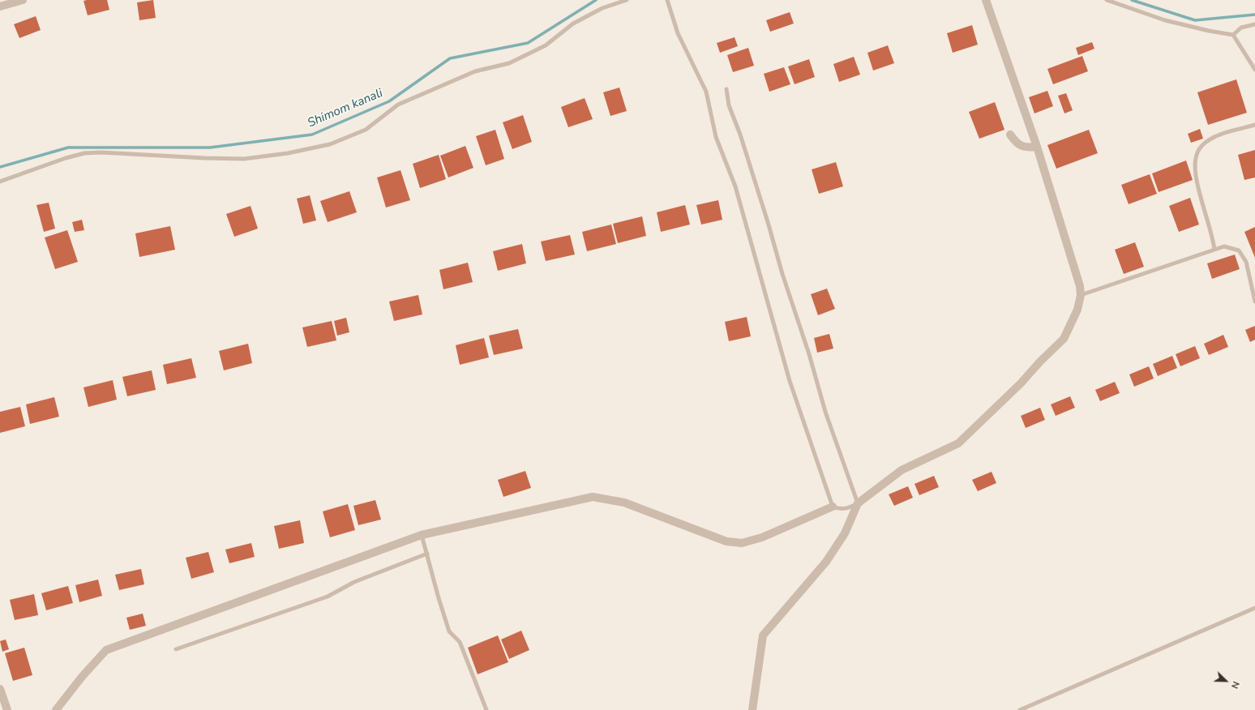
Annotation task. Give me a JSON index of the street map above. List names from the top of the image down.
{
  "water": ["Shimom kanali"],
  "north": "bottom right"
}
